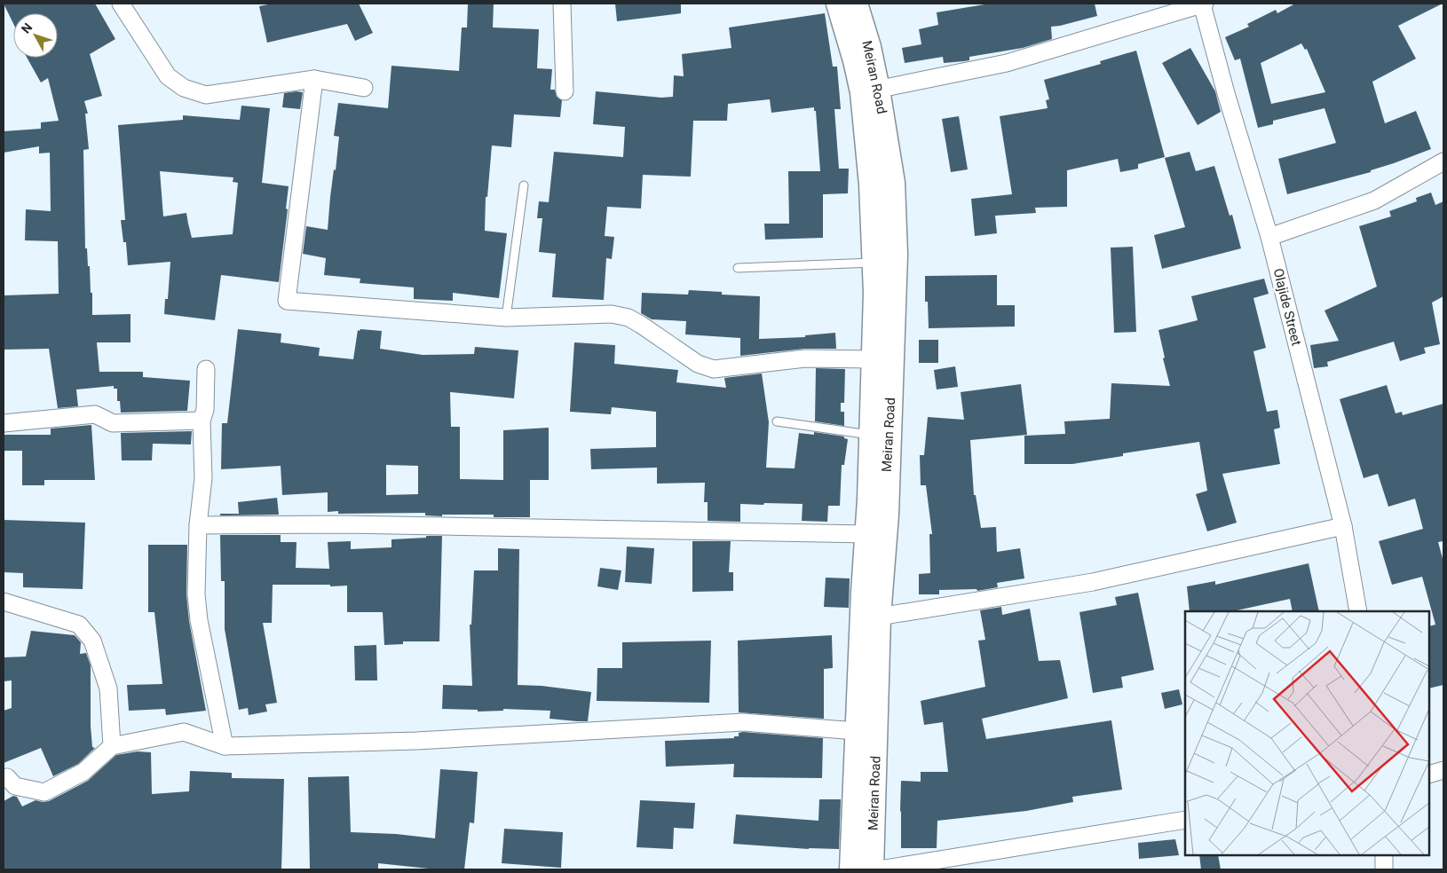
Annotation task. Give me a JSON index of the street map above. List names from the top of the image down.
{
  "streets": {
    "main road": ["Meiran Road"],
    "street": ["Olajide Street"]
  },
  "north": "top left"
}
